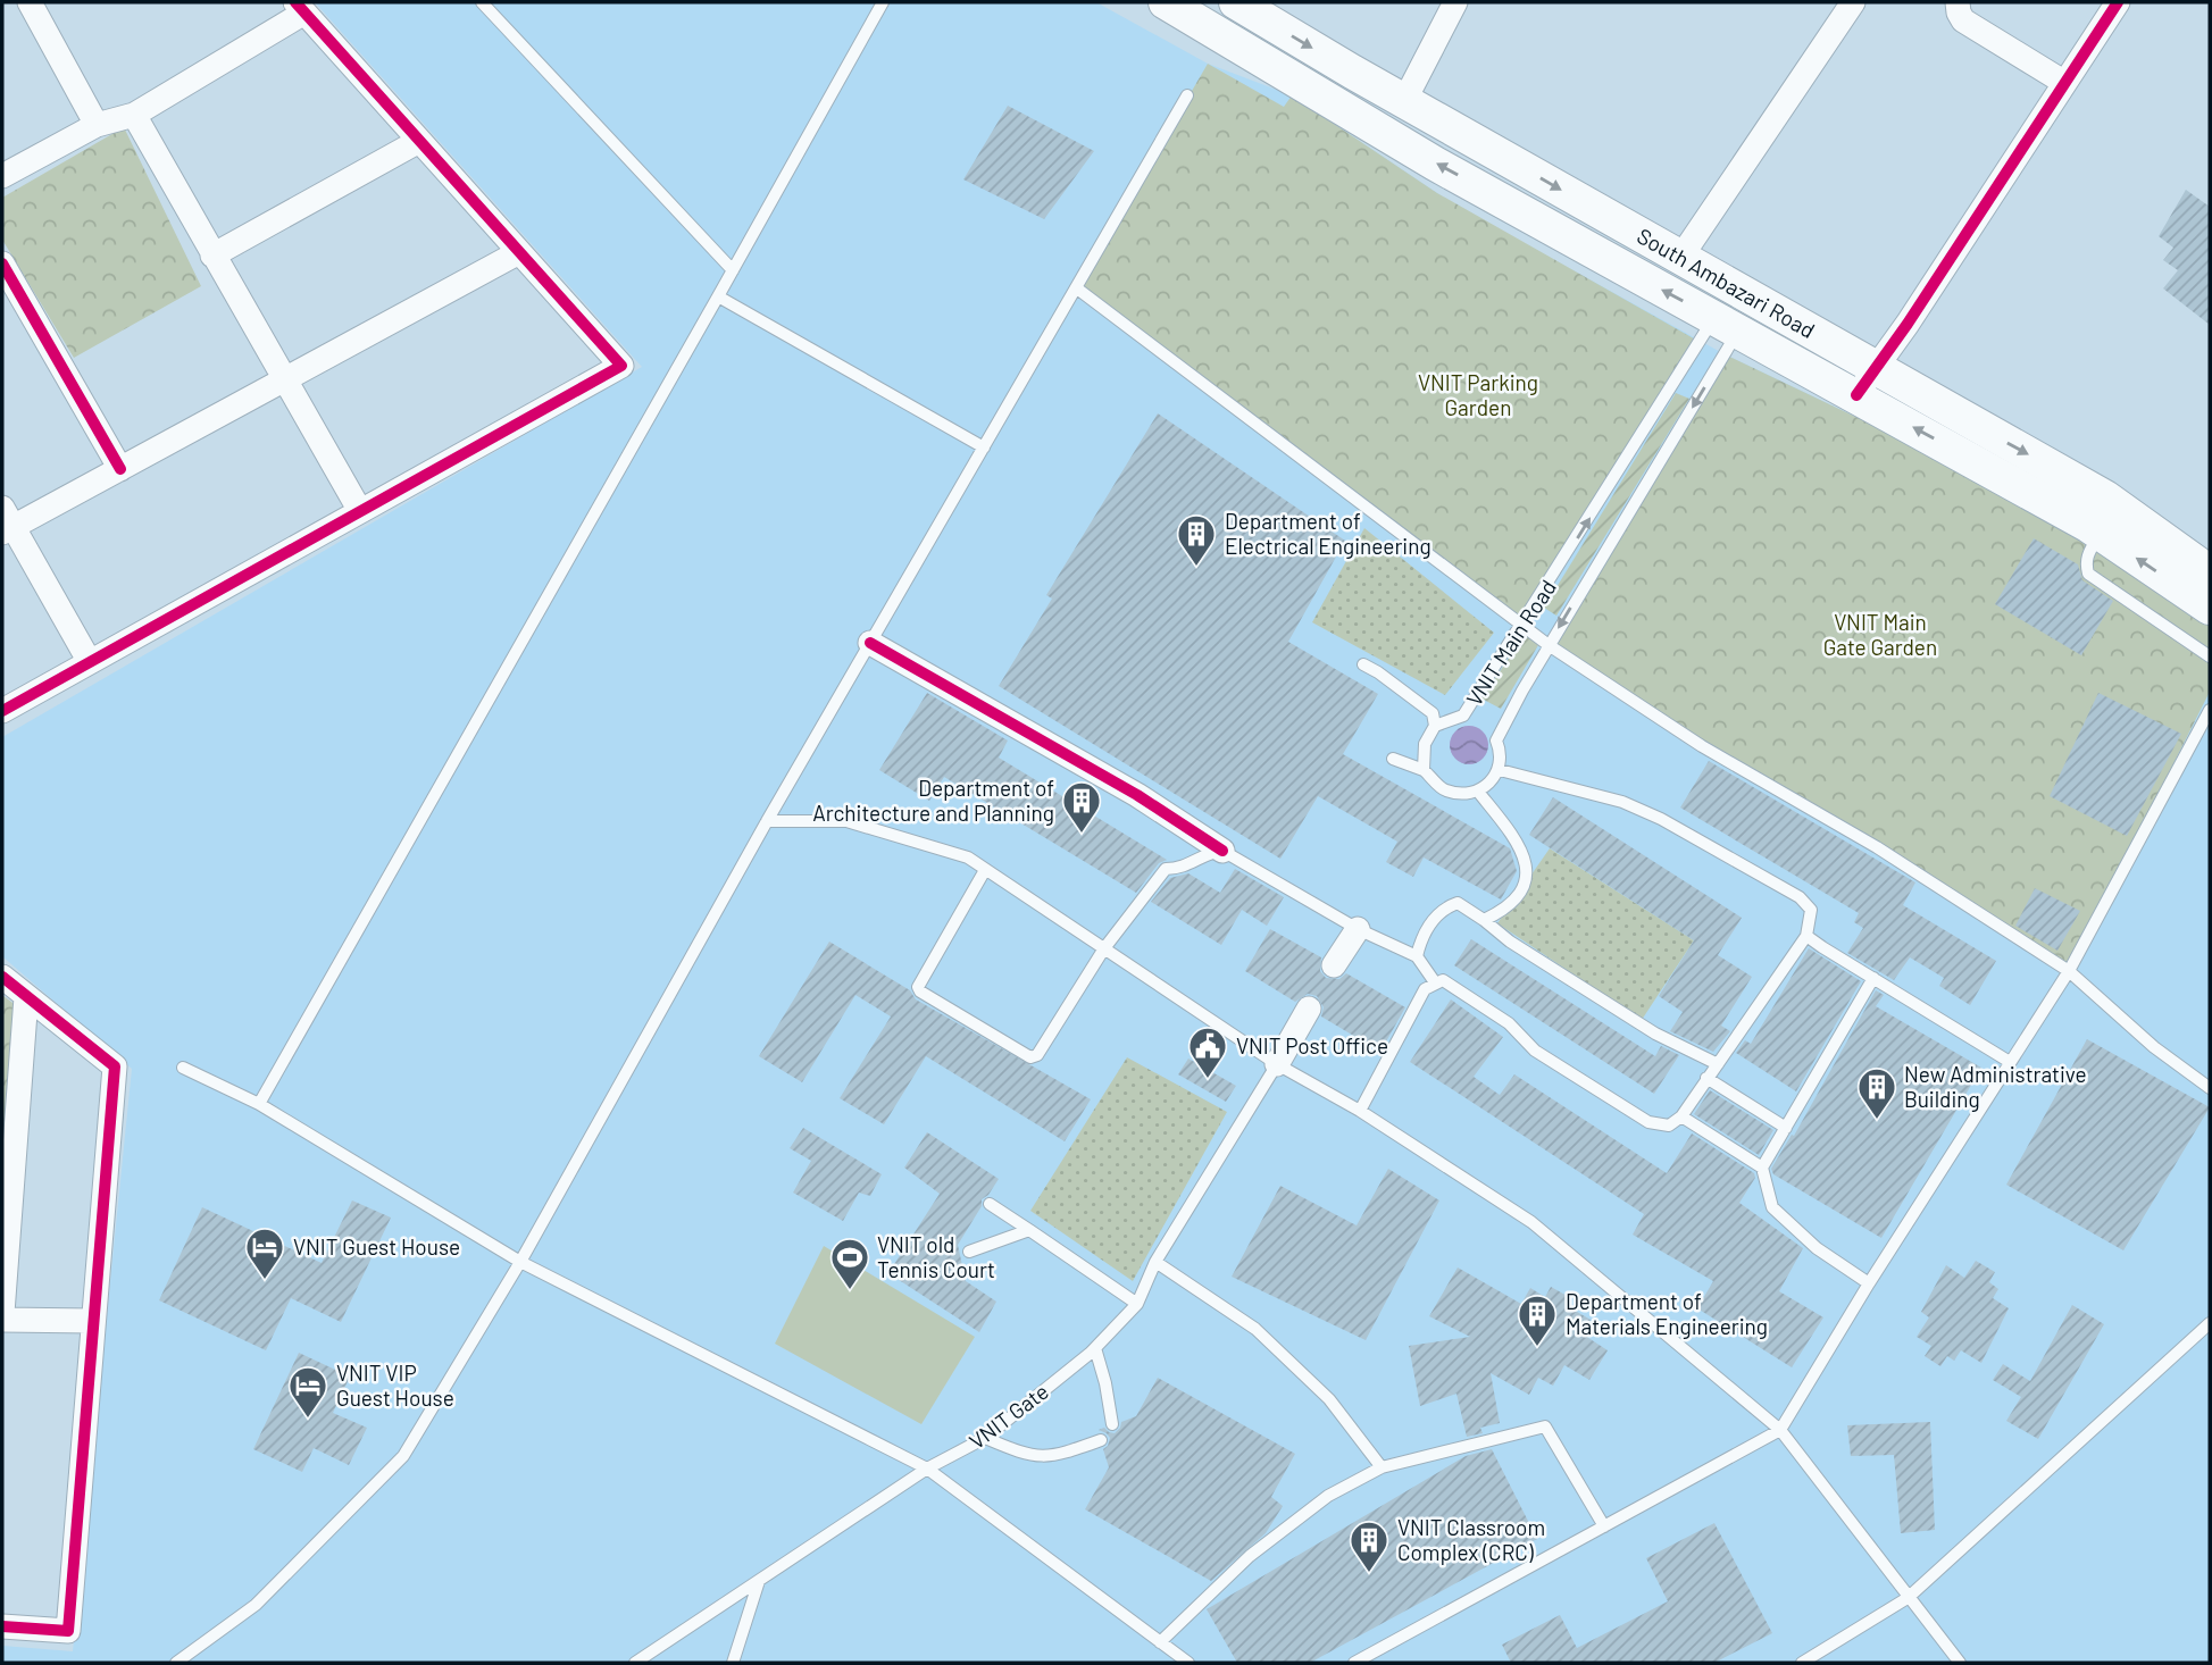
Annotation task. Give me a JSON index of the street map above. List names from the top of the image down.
{
  "streets": {
    "main road": ["South Ambazari Road"],
    "lane": ["VNIT Main Road", "VNIT Gate"]
  },
  "parks": ["VNIT Parking Garden", "VNIT Main Gate Garden"],
  "places": {
    "building": [
      "Department of Electrical Engineering",
      "Department of Architecture and Planning",
      "New Administrative Building",
      "Department of Materials Engineering",
      "VNIT Classroom Complex (CRC)"
    ],
    "public building": ["VNIT Post Office"],
    "hotel": ["VNIT Guest House", "VNIT VIP Guest House"],
    "sports": ["VNIT old Tennis Court"]
  }
}
